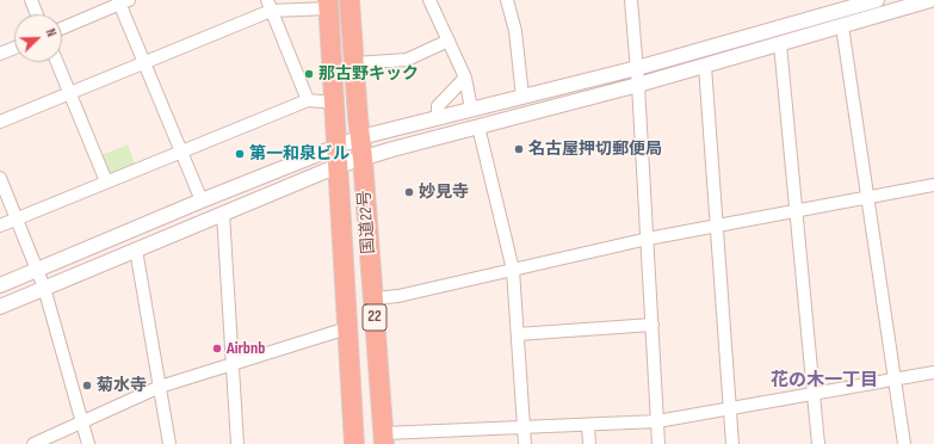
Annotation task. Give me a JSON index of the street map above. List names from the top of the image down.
{
  "streets": {
    "highway": ["国道22号", "22"]
  },
  "districts": ["花の木一丁目"],
  "places": [
    "那古野キック",
    "名古屋押切郵便局",
    "第一和泉ビル",
    "妙見寺",
    "Airbnb",
    "菊水寺"
  ],
  "north": "top right"
}
